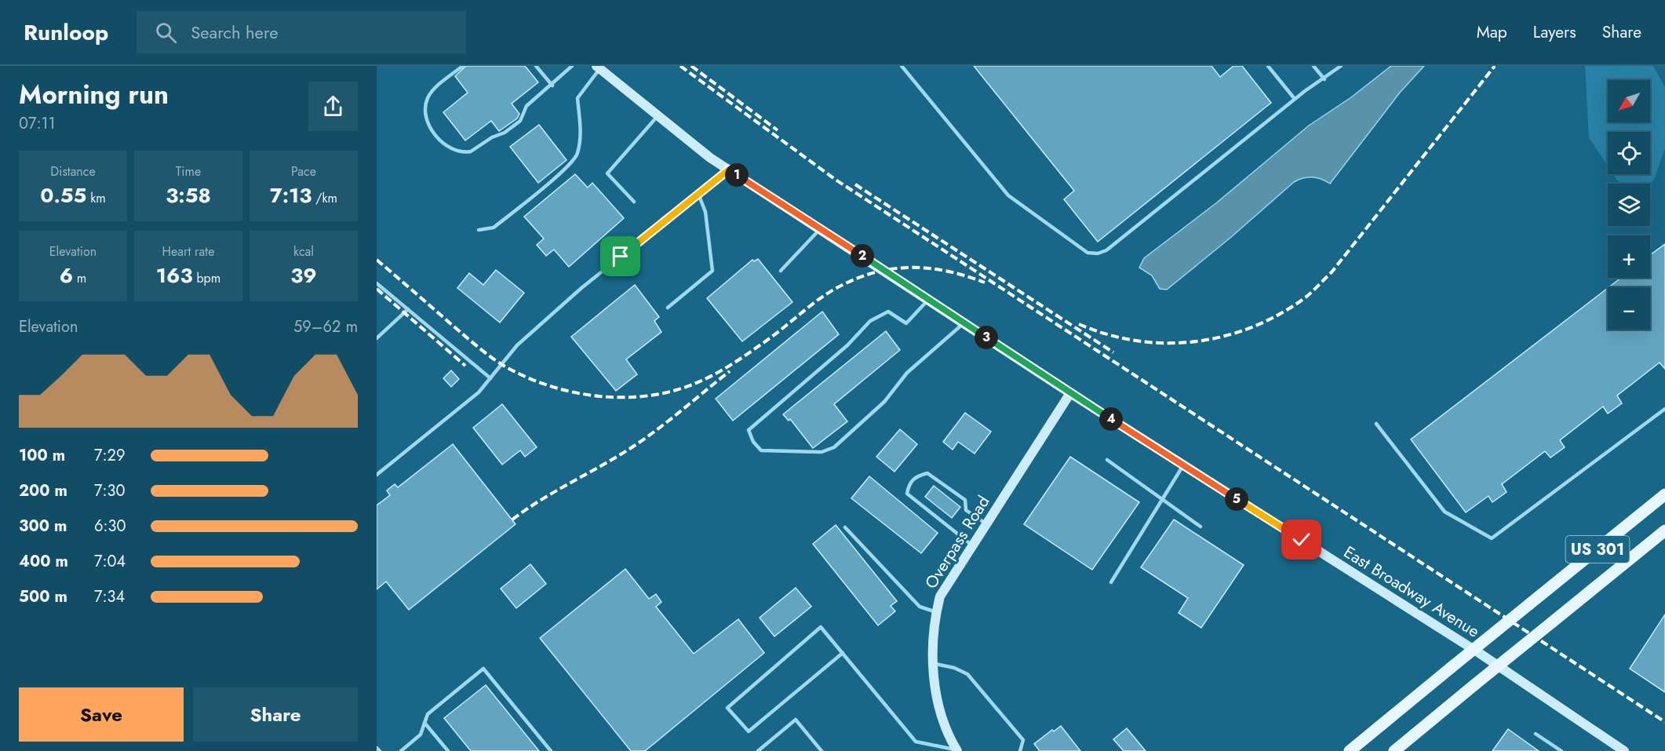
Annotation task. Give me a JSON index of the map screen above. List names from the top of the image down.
{
  "streets": {
    "main road": ["Overpass Road", "US 301", "East Broadway Avenue"]
  },
  "crossings": [
    ["Overpass Road", "East Broadway Avenue"]
  ],
  "north": "bottom left",
  "page": {
    "header": "Runloop",
    "search": "Search here",
    "nav": ["Map", "Layers", "Share"],
    "heading": ["Morning run", "07:11"],
    "map_buttons": ["+", "−"],
    "stats": [
      ["Distance", "0.55 km"],
      ["Time", "3:58"],
      ["Pace", "7:13 /km"],
      ["Elevation", "6 m"],
      ["Heart rate", "163 bpm"],
      ["kcal", "39"]
    ],
    "pins": [
      "1",
      "2",
      "3",
      "4",
      "5"
    ],
    "chart": ["Elevation", "59–62 m"],
    "list": [
      {
        "name": "100 m",
        "note": "7:29"
      },
      {
        "name": "200 m",
        "note": "7:30"
      },
      {
        "name": "300 m",
        "note": "6:30"
      },
      {
        "name": "400 m",
        "note": "7:04"
      },
      {
        "name": "500 m",
        "note": "7:34"
      }
    ],
    "buttons": ["Save", "Share"]
  }
}
